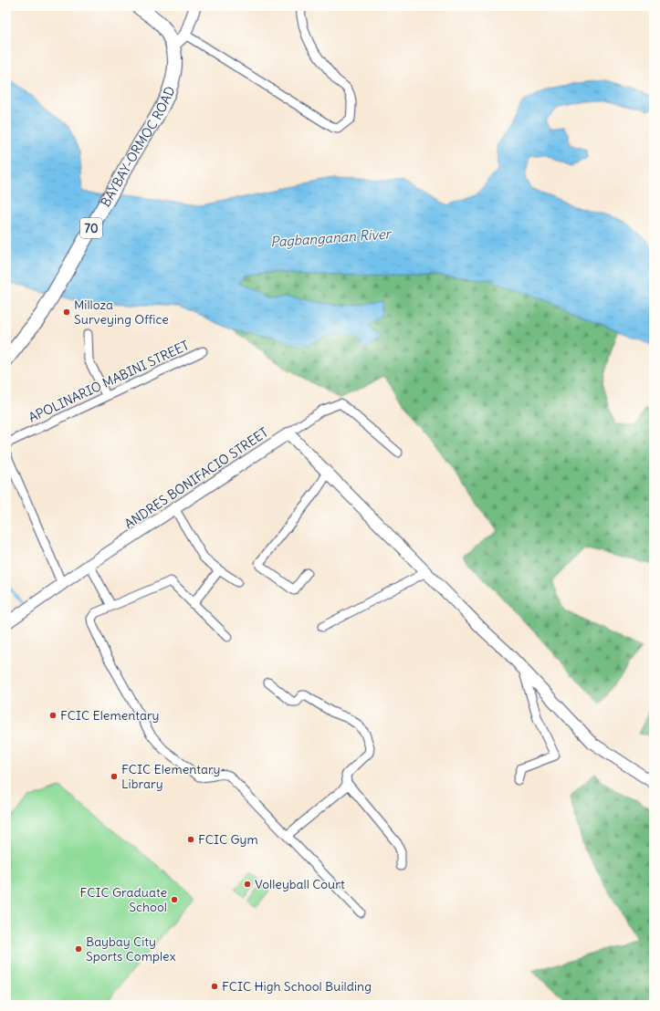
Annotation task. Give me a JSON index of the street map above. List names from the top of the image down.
{
  "streets": {
    "main road": ["BAYBAY-ORMOC ROAD", "70"],
    "street": ["APOLINARIO MABINI STREET", "ANDRES BONIFACIO STREET"]
  },
  "water": ["Pagbanganan River"],
  "places": [
    "Milloza Surveying Office",
    "FCIC Elementary",
    "FCIC Elementary Library",
    "FCIC Gym",
    "Volleyball Court",
    "FCIC Graduate School",
    "Baybay City Sports Complex",
    "FCIC High School Building"
  ]
}
